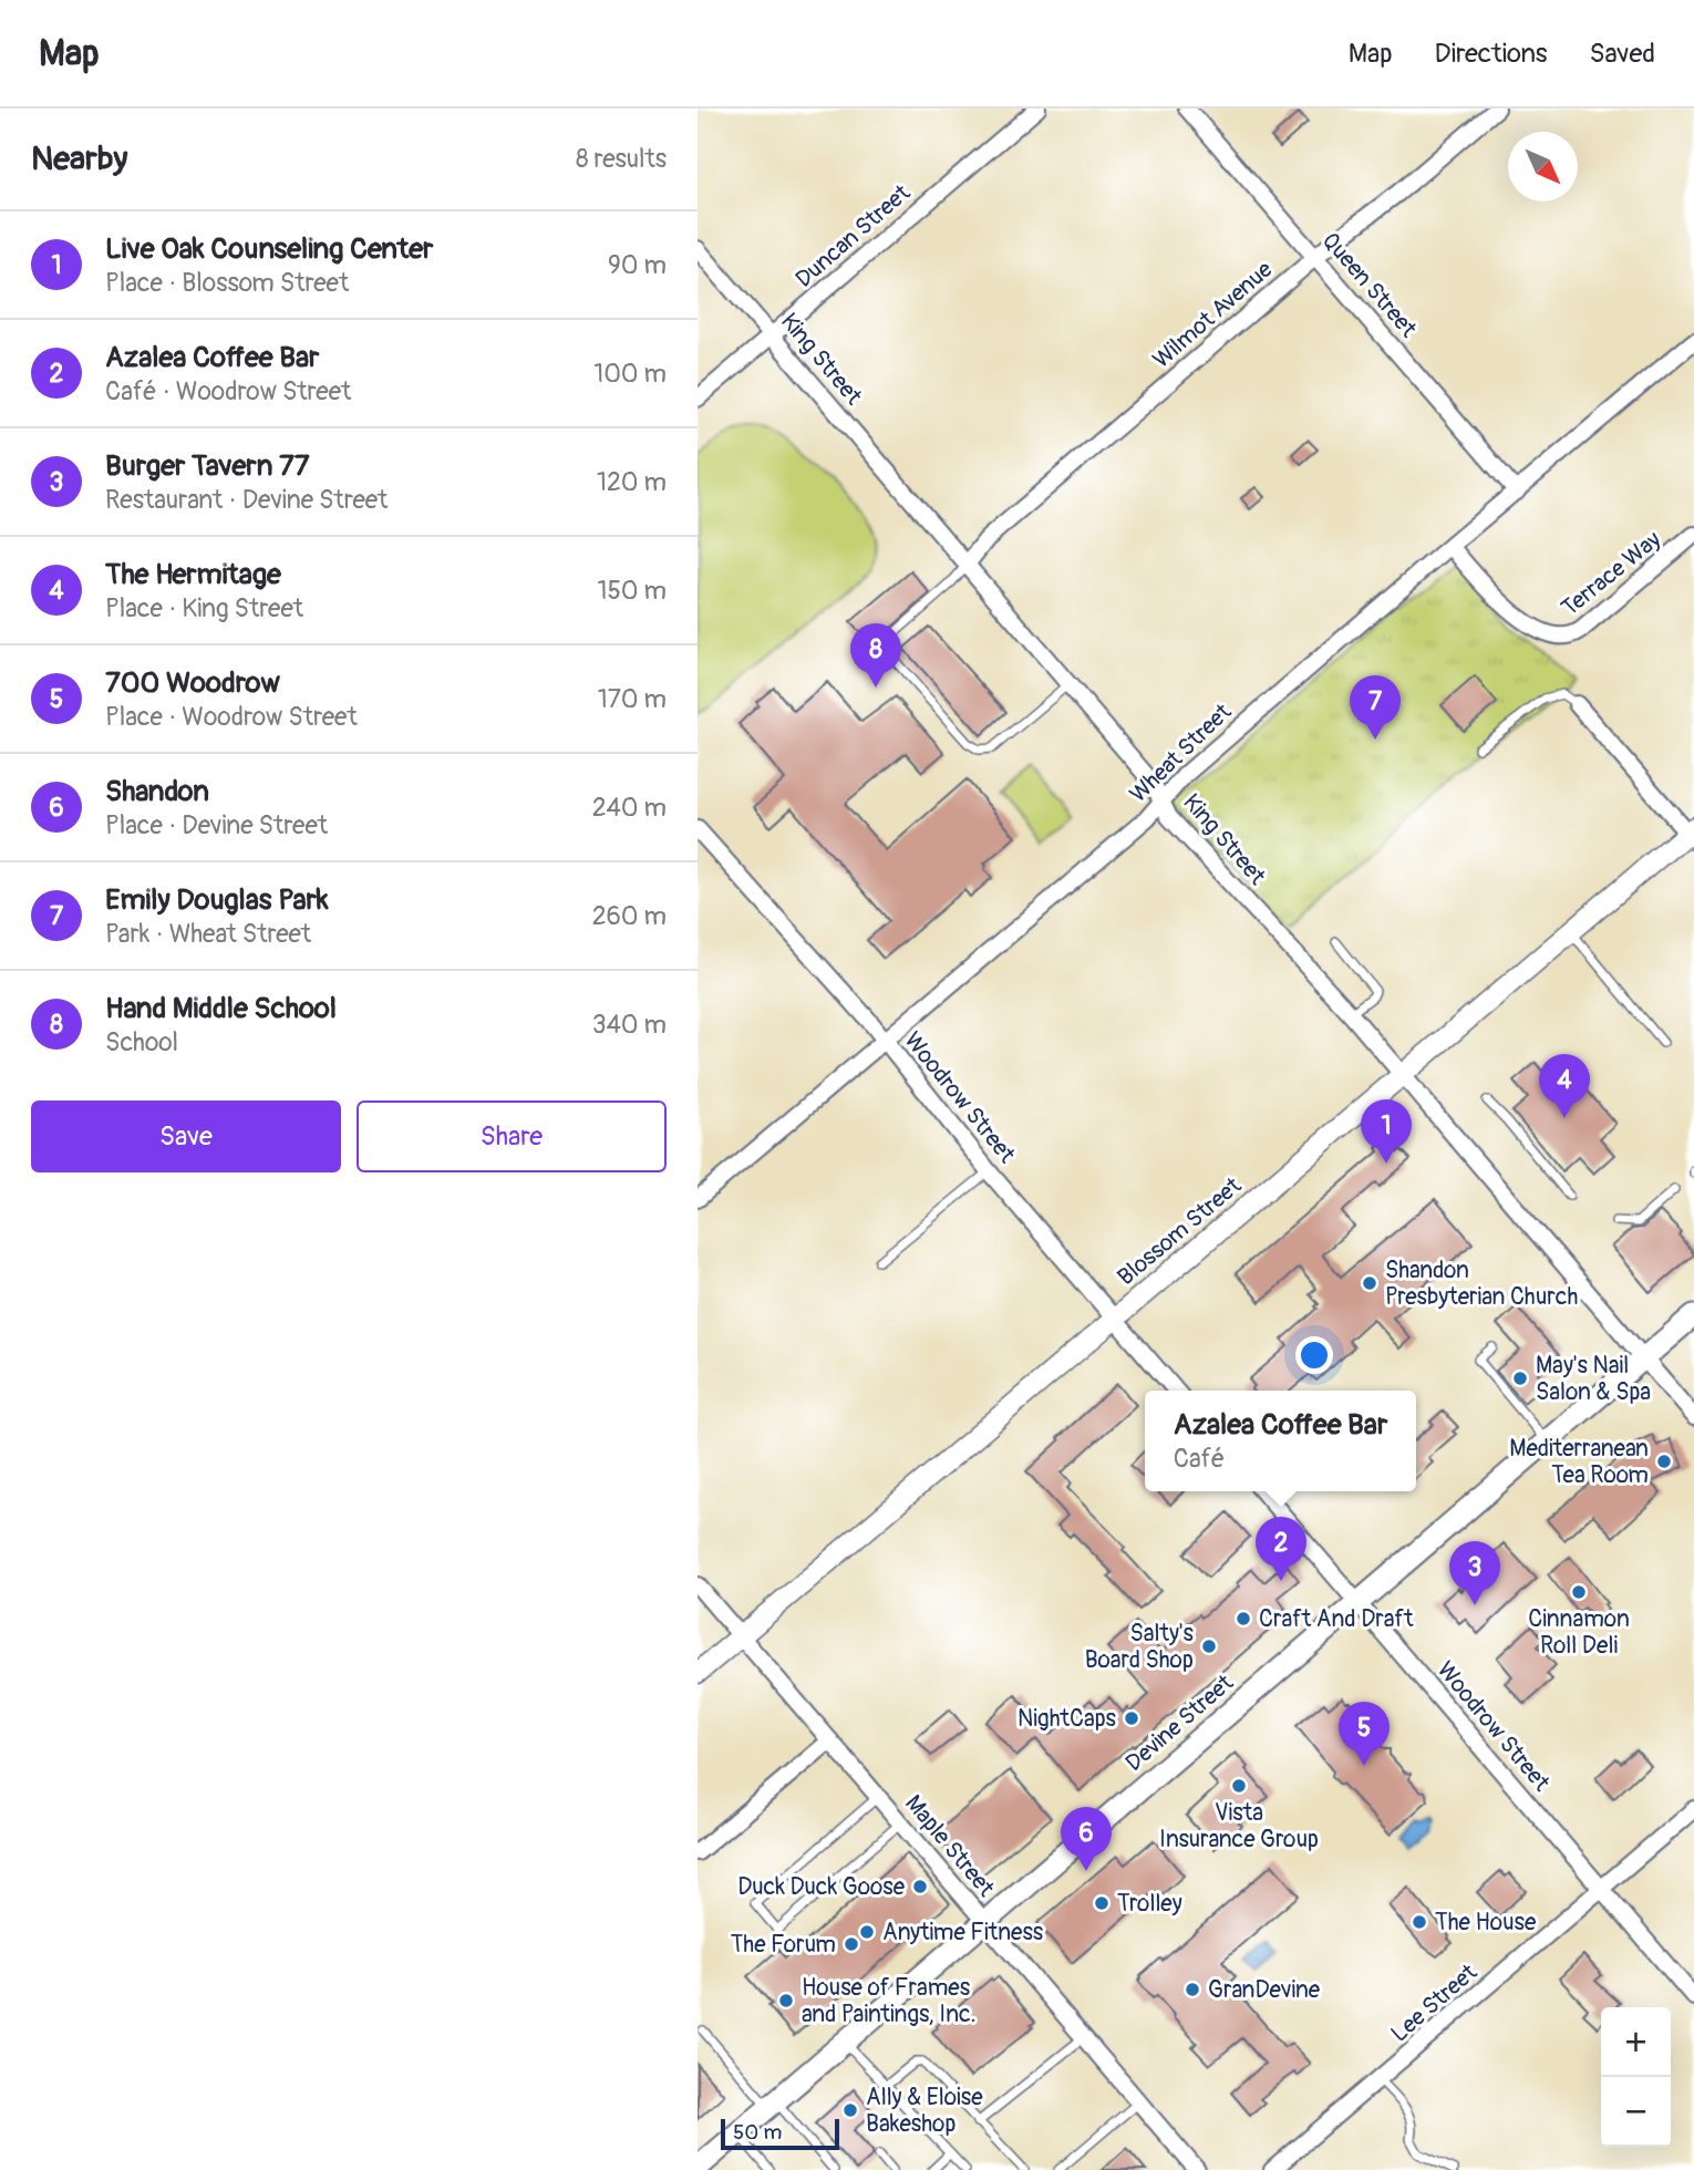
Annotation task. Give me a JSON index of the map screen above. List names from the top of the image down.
{
  "streets": {
    "main road": ["Devine Street"],
    "street": [
      "Duncan Street",
      "Queen Street",
      "Wilmot Avenue",
      "King Street",
      "Terrace Way",
      "Wheat Street",
      "Woodrow Street",
      "Blossom Street",
      "Maple Street",
      "Lee Street"
    ]
  },
  "crossings": [
    ["Duncan Street", "King Street"],
    ["Queen Street", "Wilmot Avenue"],
    ["Queen Street", "Wheat Street"],
    ["Wilmot Avenue", "King Street"],
    ["King Street", "Wheat Street"],
    ["King Street", "Blossom Street"],
    ["King Street", "Devine Street"],
    ["Terrace Way", "Wheat Street"],
    ["Wheat Street", "Woodrow Street"],
    ["Woodrow Street", "Blossom Street"],
    ["Woodrow Street", "Devine Street"],
    ["Woodrow Street", "Lee Street"],
    ["Blossom Street", "Maple Street"],
    ["Devine Street", "Maple Street"]
  ],
  "places": [
    "Shandon Presbyterian Church",
    "May's Nail Salon & Spa",
    "Mediterranean Tea Room",
    "Cinnamon Roll Deli",
    "Craft And Draft",
    "Salty's Board Shop",
    "NightCaps",
    "Vista Insurance Group",
    "Duck Duck Goose",
    "Trolley",
    "The House",
    "Anytime Fitness",
    "The Forum",
    "GranDevine",
    "House of Frames and Paintings, Inc.",
    "Ally & Eloise Bakeshop"
  ],
  "scale_bar": "50 m",
  "north": "bottom right",
  "page": {
    "header": "Map",
    "nav": ["Map", "Directions", "Saved"],
    "heading": ["Nearby", "8 results"],
    "list": [
      {
        "mark": "1",
        "name": "Live Oak Counseling Center",
        "note": "Place · Blossom Street",
        "value": "90 m"
      },
      {
        "mark": "2",
        "name": "Azalea Coffee Bar",
        "note": "Café · Woodrow Street",
        "value": "100 m"
      },
      {
        "mark": "3",
        "name": "Burger Tavern 77",
        "note": "Restaurant · Devine Street",
        "value": "120 m"
      },
      {
        "mark": "4",
        "name": "The Hermitage",
        "note": "Place · King Street",
        "value": "150 m"
      },
      {
        "mark": "5",
        "name": "700 Woodrow",
        "note": "Place · Woodrow Street",
        "value": "170 m"
      },
      {
        "mark": "6",
        "name": "Shandon",
        "note": "Place · Devine Street",
        "value": "240 m"
      },
      {
        "mark": "7",
        "name": "Emily Douglas Park",
        "note": "Park · Wheat Street",
        "value": "260 m"
      },
      {
        "mark": "8",
        "name": "Hand Middle School",
        "note": "School",
        "value": "340 m"
      }
    ],
    "pins": [
      "8",
      "7",
      "4",
      "1",
      "2",
      "3",
      "5",
      "6"
    ],
    "buttons": ["Save", "Share"],
    "popup": ["Azalea Coffee Bar", "Café"],
    "map_buttons": ["+", "−"],
    "scale": "50 m"
  }
}
